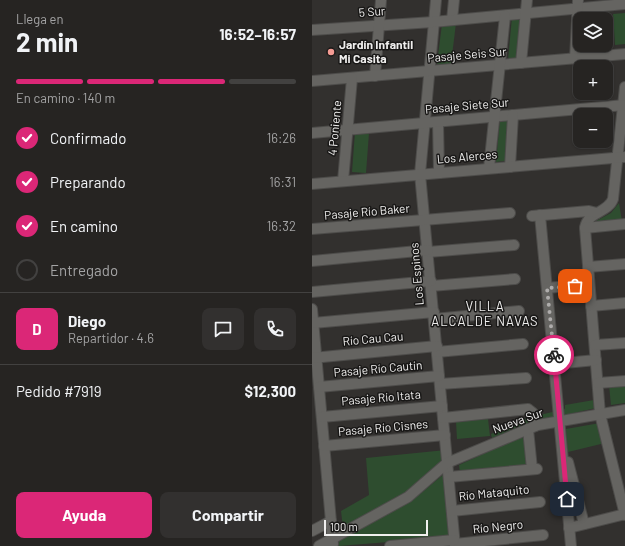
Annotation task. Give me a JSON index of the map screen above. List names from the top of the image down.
{
  "streets": {
    "street": [
      "5 Sur",
      "Pasaje Seis Sur",
      "Pasaje Siete Sur",
      "4 Poniente",
      "Los Alerces",
      "Pasaje Río Baker",
      "Los Espinos",
      "Río Cau Cau",
      "Pasaje Río Cautín",
      "Pasaje Río Itata",
      "Nueva Sur",
      "Pasaje Río Cisnes",
      "Río Mataquito",
      "Río Negro"
    ]
  },
  "crossings": [
    ["5 Sur", "Los Espinos"],
    ["Pasaje Seis Sur", "4 Poniente"],
    ["Pasaje Seis Sur", "Los Espinos"],
    ["Pasaje Siete Sur", "4 Poniente"],
    ["Pasaje Siete Sur", "Los Espinos"],
    ["4 Poniente", "Los Alerces"],
    ["Los Alerces", "Los Espinos"],
    ["Pasaje Río Baker", "Los Espinos"],
    ["Los Espinos", "Río Cau Cau"],
    ["Los Espinos", "Pasaje Río Cautín"],
    ["Los Espinos", "Pasaje Río Itata"],
    ["Los Espinos", "Nueva Sur"],
    ["Los Espinos", "Pasaje Río Cisnes"],
    ["Los Espinos", "Río Mataquito"],
    ["Los Espinos", "Río Negro"],
    ["Nueva Sur", "Pasaje Río Cisnes"]
  ],
  "districts": ["VILLA ALCALDE NAVAS"],
  "places": ["Jardín Infantil Mi Casita"],
  "scale_bar": "100 m",
  "page": {
    "heading": ["2 min", "Llega en", "16:52–16:57"],
    "panel": [
      "Diego",
      "Repartidor · 4.6",
      "Pedido #7919",
      "$12,300"
    ],
    "map_buttons": ["+", "−"],
    "bar": "En camino · 140 m",
    "list": [
      ["Confirmado", "16:26"],
      ["Preparando", "16:31"],
      ["En camino", "16:32"],
      "Entregado"
    ],
    "round": "D",
    "buttons": ["Ayuda", "Compartir"],
    "scale": "100 m"
  }
}
